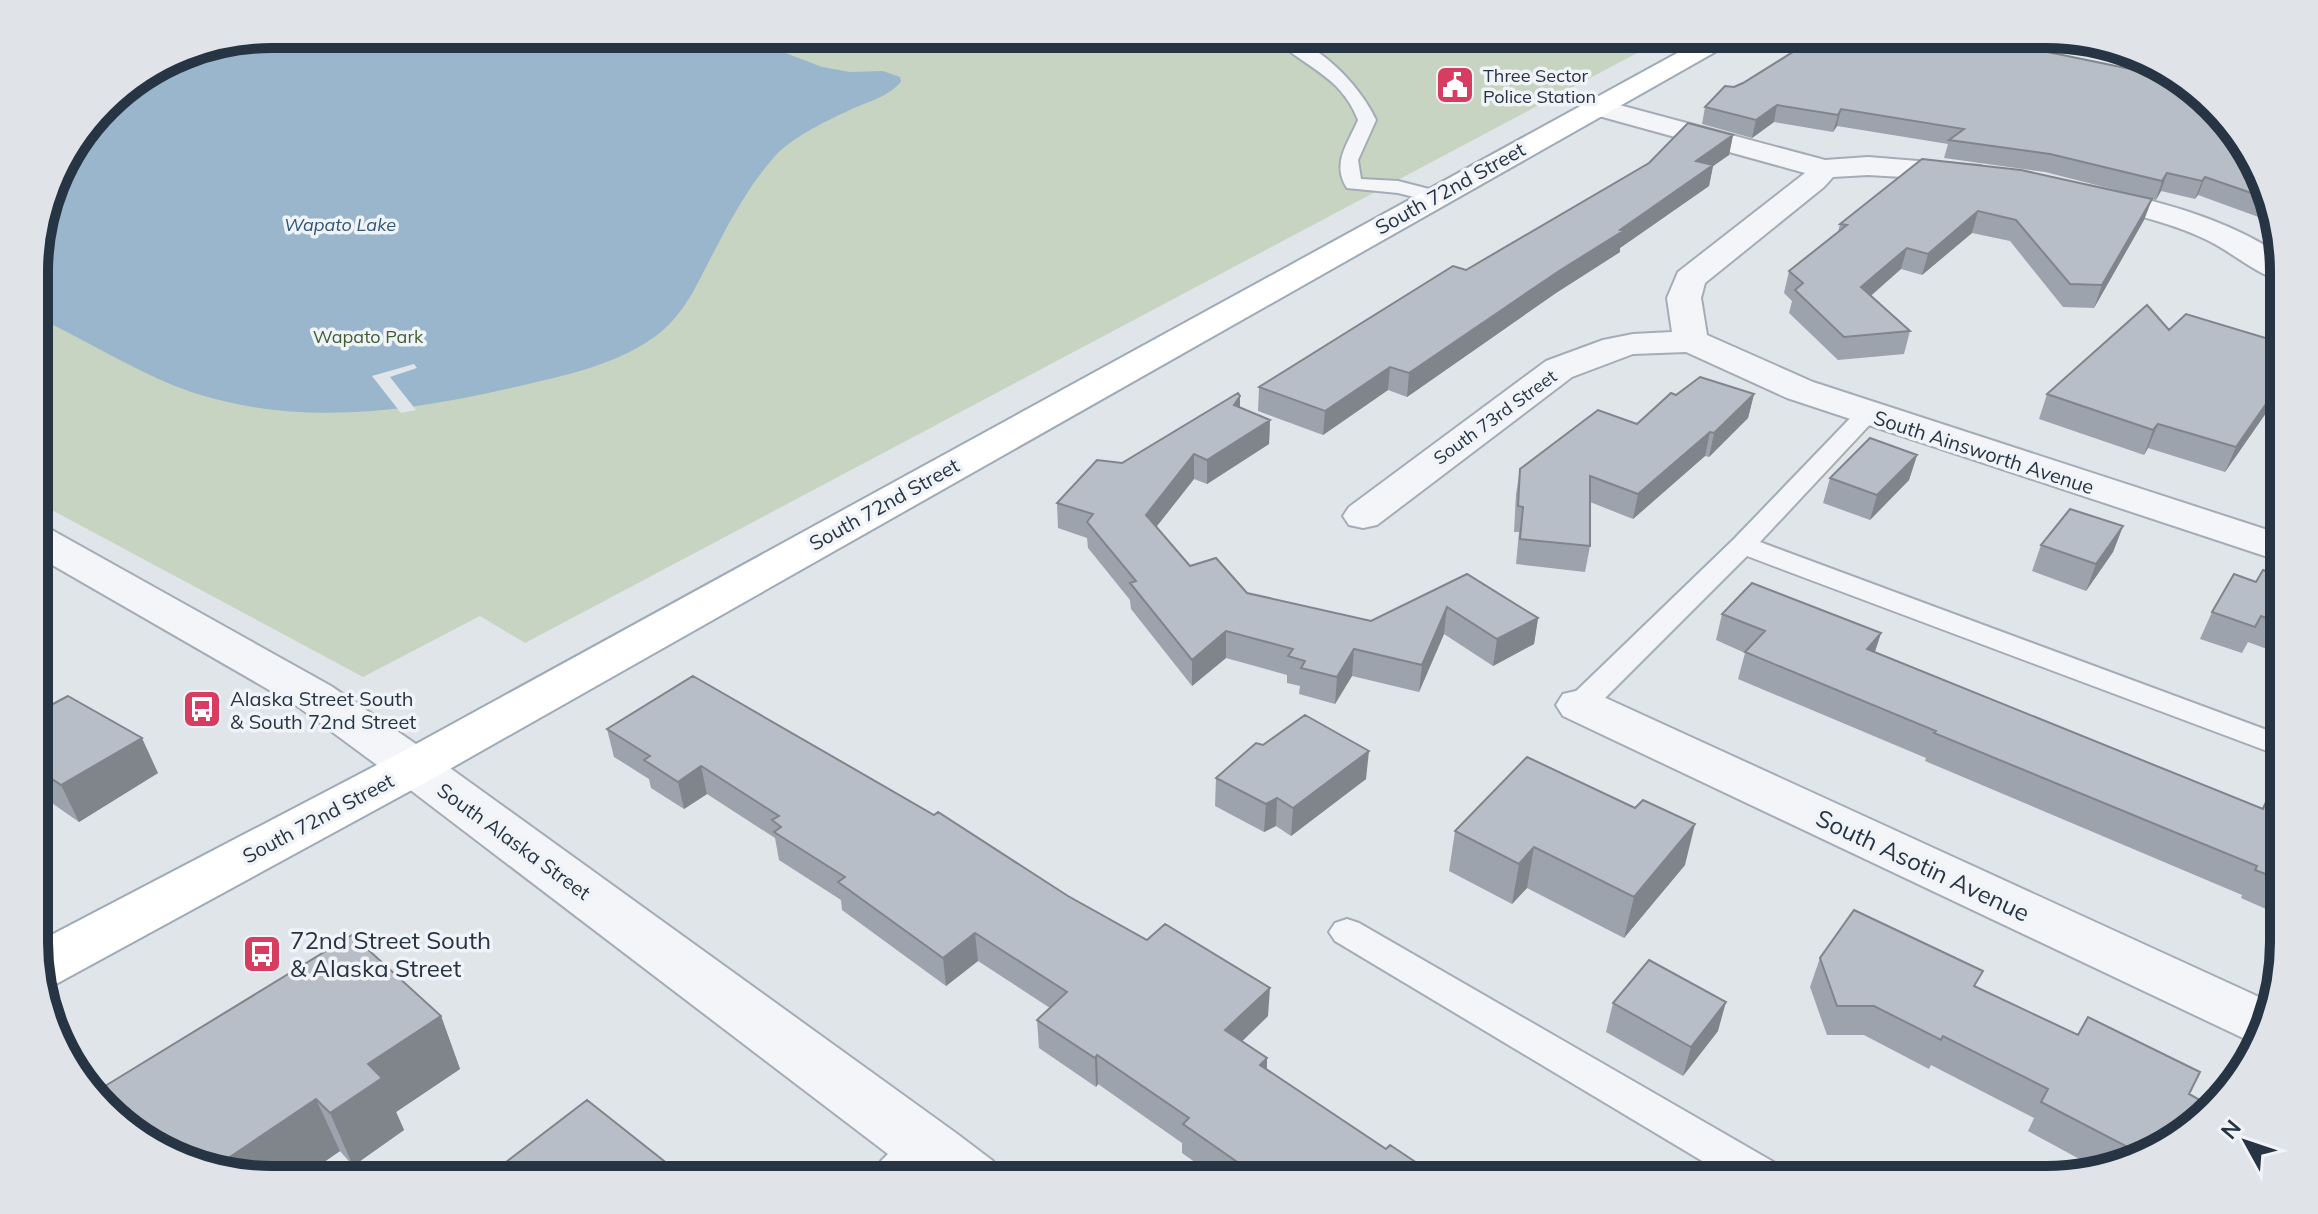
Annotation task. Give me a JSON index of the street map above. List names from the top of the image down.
{
  "streets": {
    "main road": ["South 72nd Street"],
    "street": [
      "South 73rd Street",
      "South Ainsworth Avenue",
      "South Alaska Street",
      "South Asotin Avenue"
    ]
  },
  "crossings": [
    ["South 72nd Street", "South Alaska Street"],
    ["South 73rd Street", "South Ainsworth Avenue"]
  ],
  "water": ["Wapato Lake"],
  "parks": ["Wapato Park"],
  "places": {
    "public building": ["Three Sector Police Station"],
    "bus stop": ["Alaska Street South & South 72nd Street", "72nd Street South & Alaska Street"]
  },
  "north": "top left"
}
